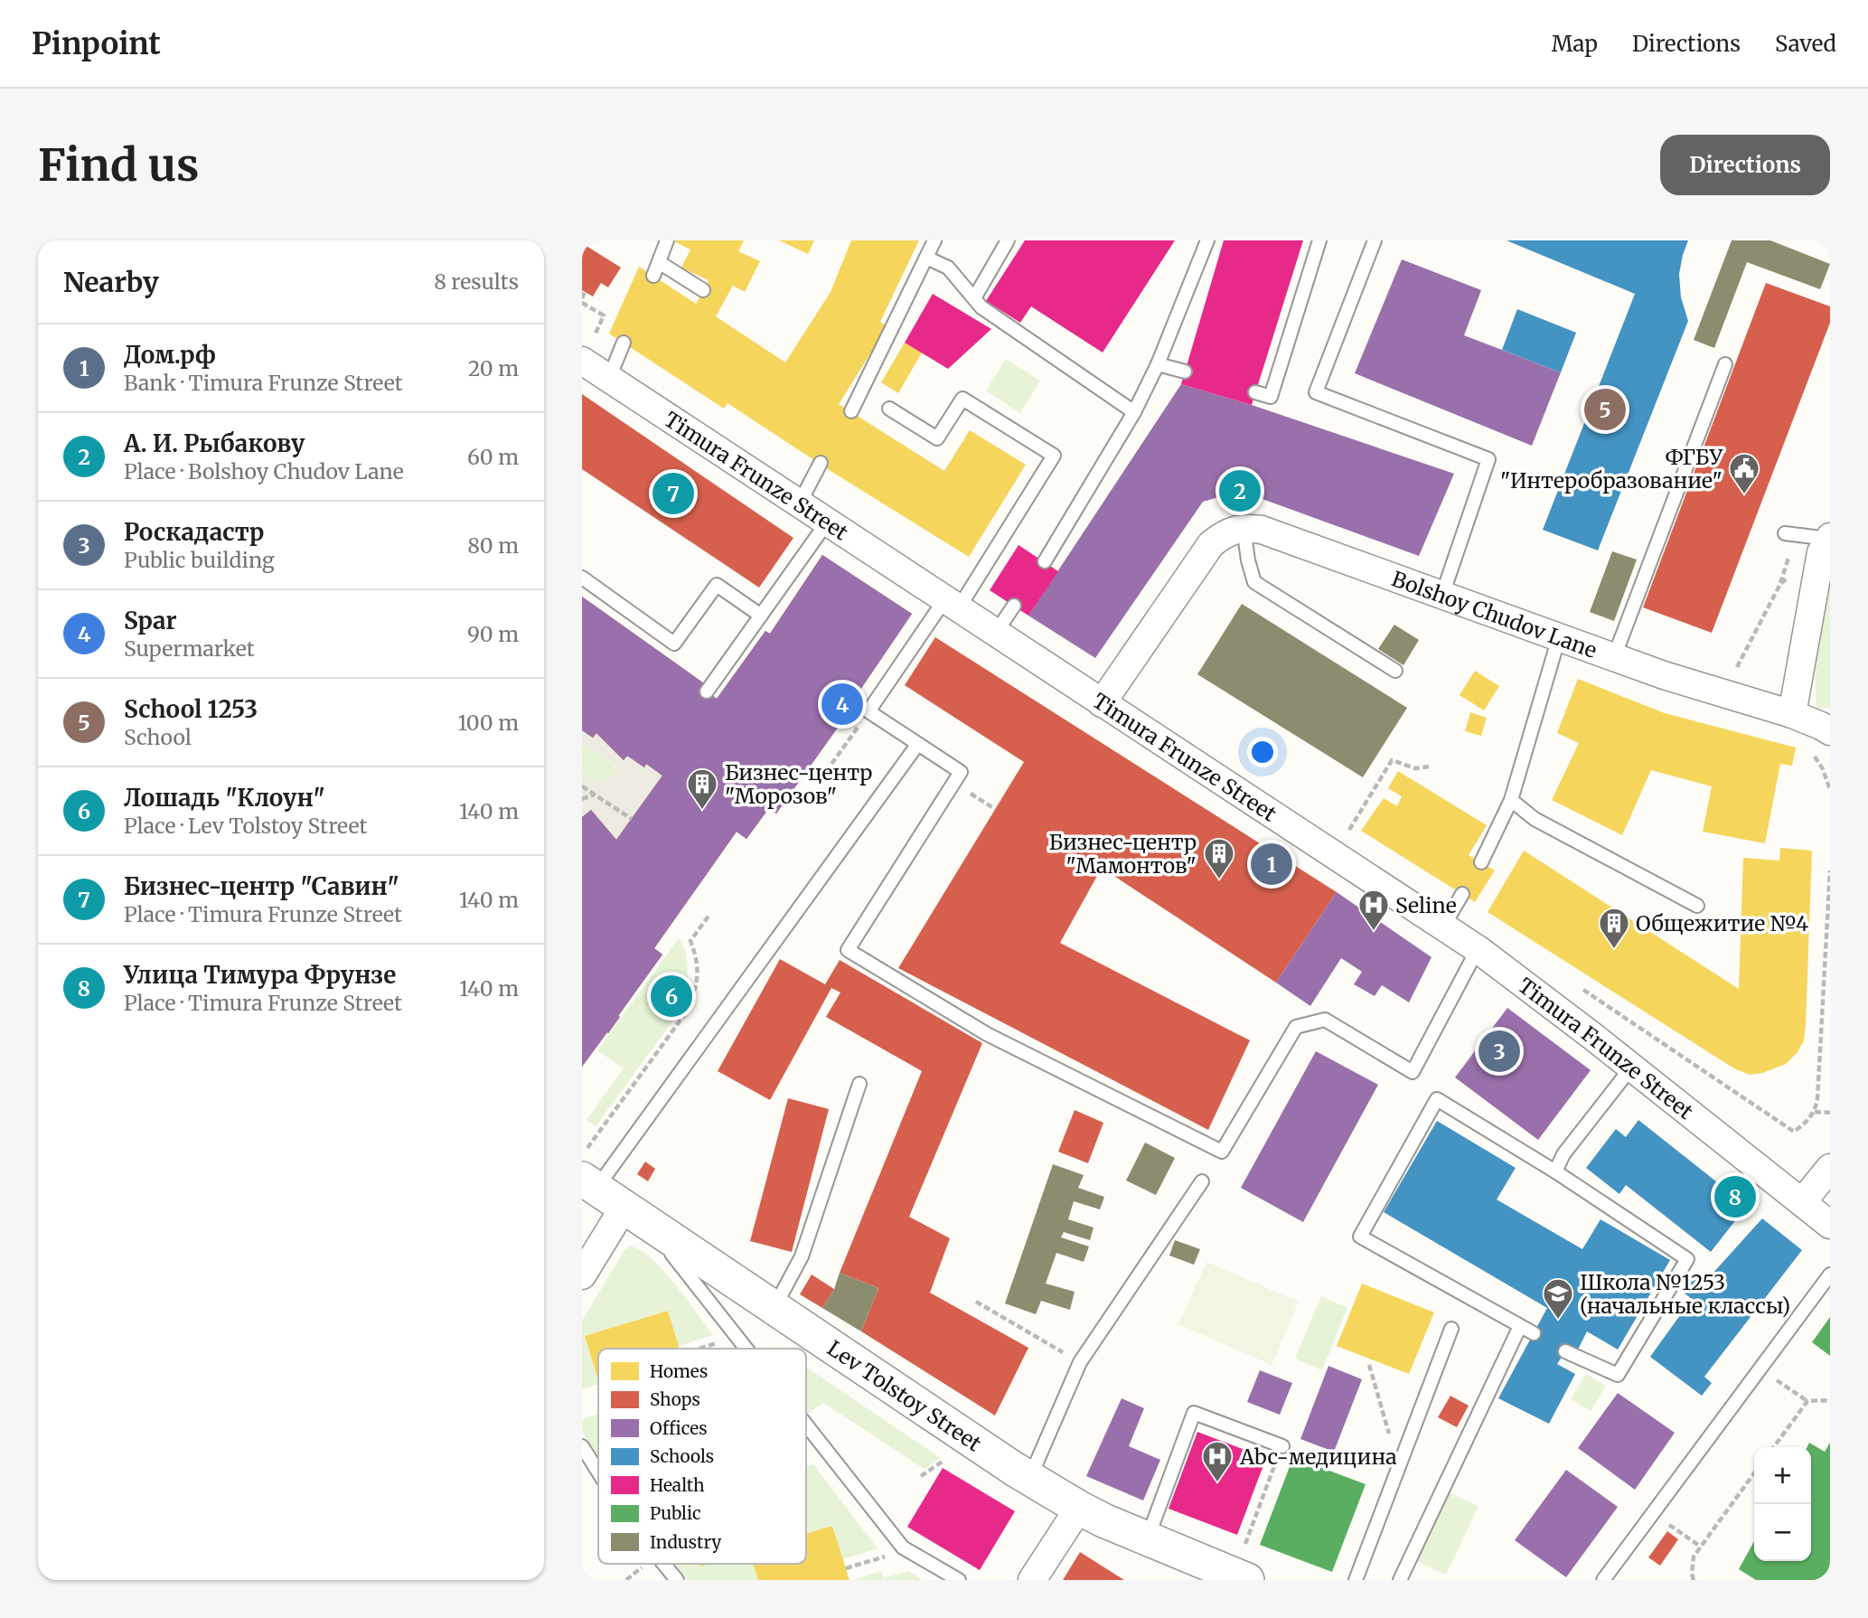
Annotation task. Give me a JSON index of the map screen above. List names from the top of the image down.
{
  "streets": {
    "street": ["Timura Frunze Street", "Bolshoy Chudov Lane", "Lev Tolstoy Street"]
  },
  "places": {
    "public building": ["ФГБУ \"Интеробразование\""],
    "building": ["Бизнес-центр \"Морозов\"", "Бизнес-центр \"Мамонтов\"", "Общежитие №4"],
    "hospital": ["Seline", "Abc-медицина"],
    "school or university": ["Школа №1253 (начальные классы)"]
  },
  "legend": [
    "Homes",
    "Shops",
    "Offices",
    "Schools",
    "Health",
    "Public",
    "Industry"
  ],
  "page": {
    "header": "Pinpoint",
    "nav": ["Map", "Directions", "Saved"],
    "buttons": "Directions",
    "title": "Find us",
    "heading": ["Nearby", "8 results"],
    "list": [
      {
        "mark": "1",
        "name": "Дом.рф",
        "note": "Bank · Timura Frunze Street",
        "value": "20 m"
      },
      {
        "mark": "2",
        "name": "А. И. Рыбакову",
        "note": "Place · Bolshoy Chudov Lane",
        "value": "60 m"
      },
      {
        "mark": "3",
        "name": "Роскадастр",
        "note": "Public building",
        "value": "80 m"
      },
      {
        "mark": "4",
        "name": "Spar",
        "note": "Supermarket",
        "value": "90 m"
      },
      {
        "mark": "5",
        "name": "School 1253",
        "note": "School",
        "value": "100 m"
      },
      {
        "mark": "6",
        "name": "Лошадь \"Клоун\"",
        "note": "Place · Lev Tolstoy Street",
        "value": "140 m"
      },
      {
        "mark": "7",
        "name": "Бизнес-центр \"Савин\"",
        "note": "Place · Timura Frunze Street",
        "value": "140 m"
      },
      {
        "mark": "8",
        "name": "Улица Тимура Фрунзе",
        "note": "Place · Timura Frunze Street",
        "value": "140 m"
      }
    ],
    "pins": [
      "5",
      "2",
      "7",
      "4",
      "1",
      "6",
      "3",
      "8"
    ],
    "map_buttons": ["+", "−"]
  }
}
